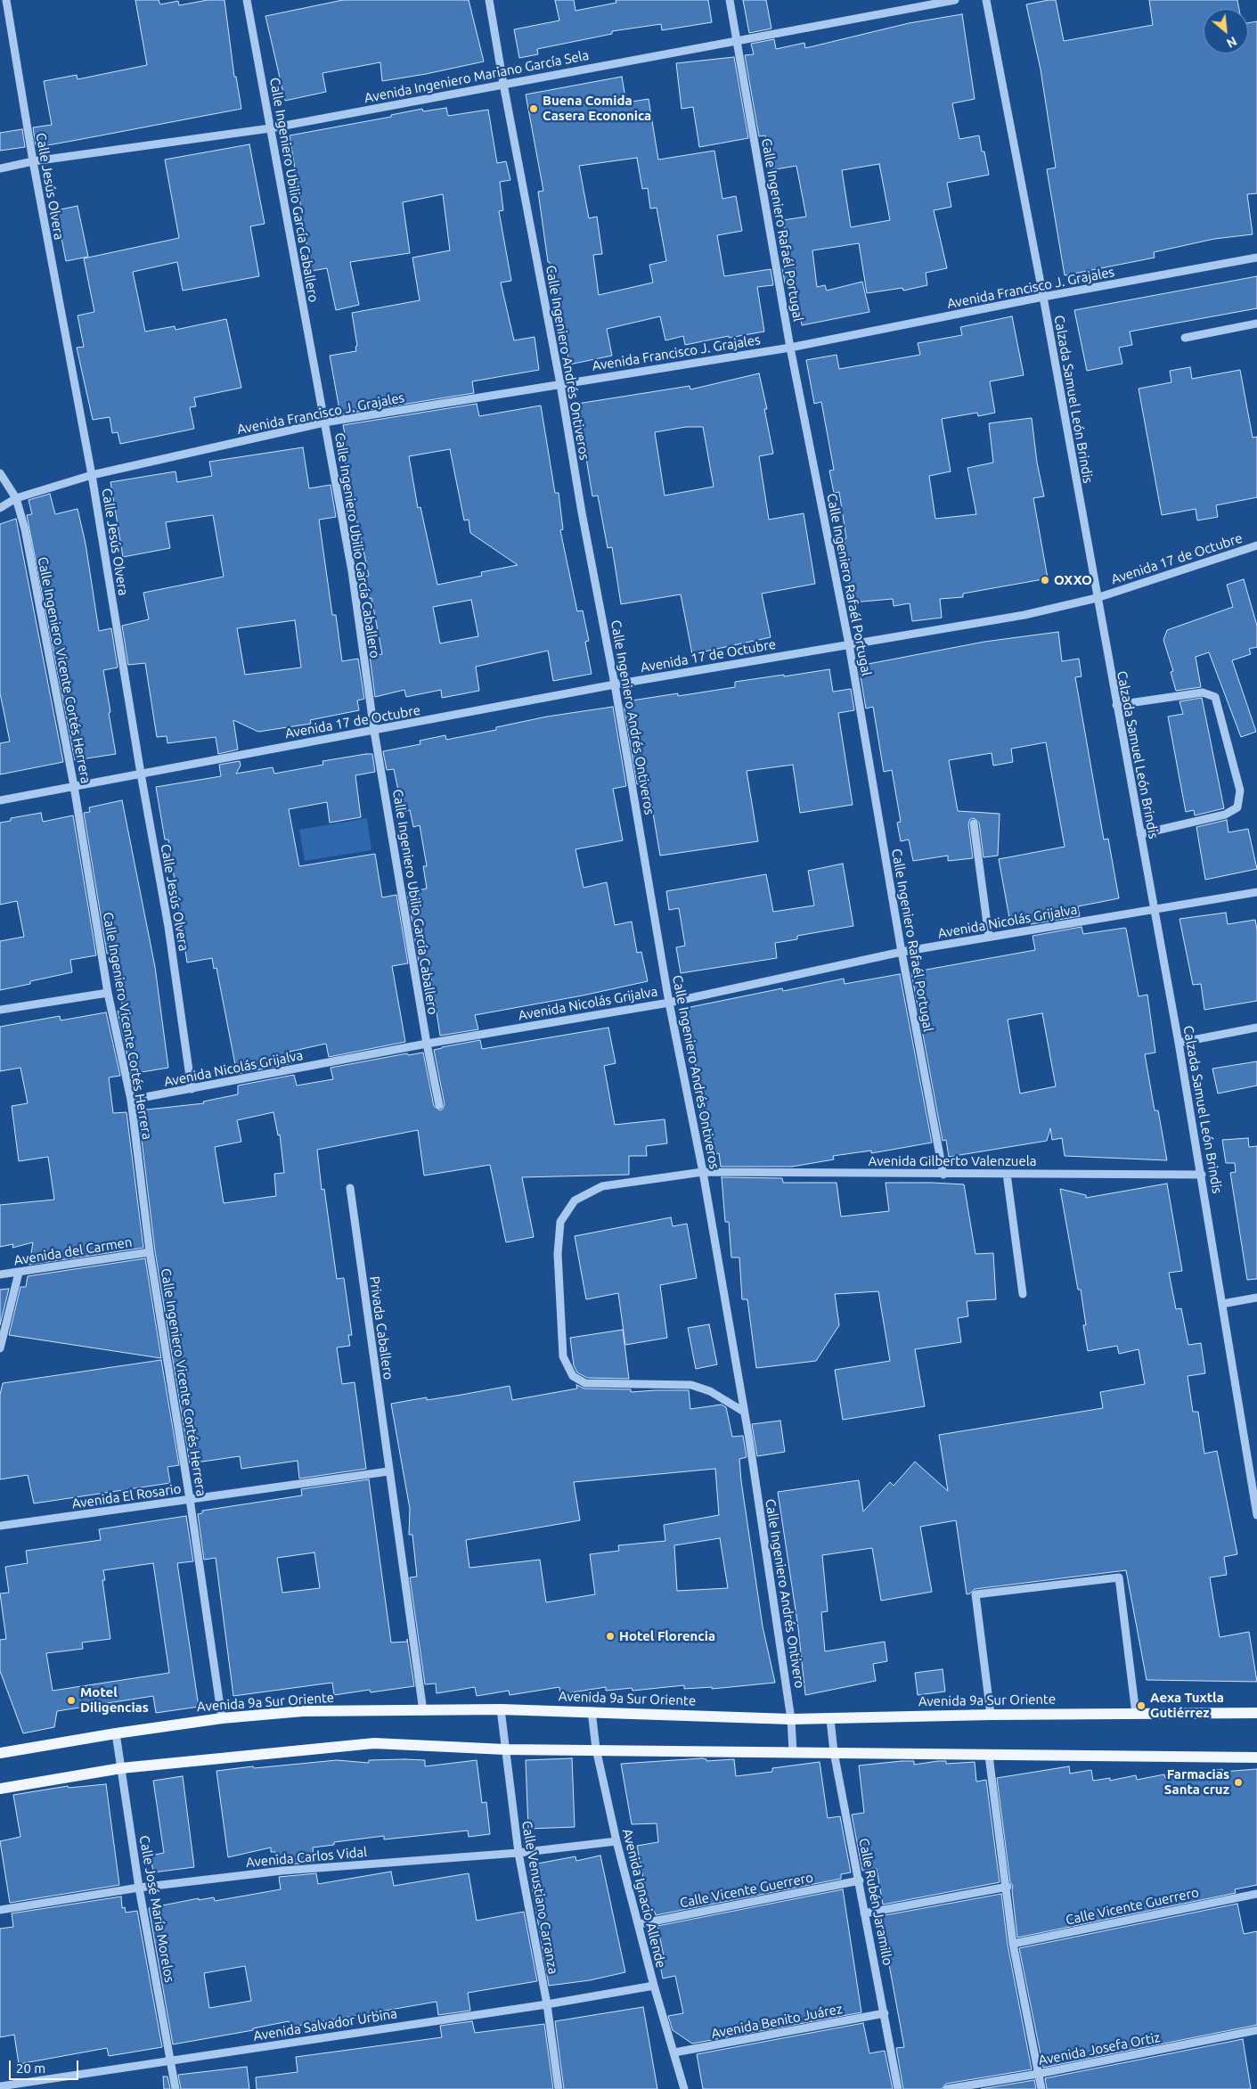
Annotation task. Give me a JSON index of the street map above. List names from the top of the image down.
{
  "streets": {
    "main road": ["Avenida 9a Sur Oriente"],
    "street": [
      "Avenida Ingeniero Mariano García Sela",
      "Calle Jesús Olvera",
      "Calle Ingeniero Ubilio García Caballero",
      "Calle Ingeniero Rafaél Portugal",
      "Avenida Francisco J. Grajales",
      "Calle Ingeniero Andrés Ontiveros",
      "Calzada Samuel León Brindis",
      "Avenida 17 de Octubre",
      "Calle Ingeniero Vicente Cortés Herrera",
      "Avenida Nicolás Grijalva",
      "Avenida Gilberto Valenzuela",
      "Avenida del Carmen",
      "Privada Caballero",
      "Avenida El Rosario",
      "Calle Ingeniero Andrés Ontivero",
      "Avenida Carlos Vidal",
      "Calle Vicente Guerrero",
      "Calle Venustiano Carranza",
      "Avenida Ignacio Allende",
      "Calle Rubén Jaramillo",
      "Calle José María Morelos",
      "Avenida Benito Juárez",
      "Avenida Salvador Urbina",
      "Avenida Josefa Ortiz"
    ]
  },
  "crossings": [
    ["Avenida Ingeniero Mariano García Sela", "Calle Jesús Olvera"],
    ["Avenida Ingeniero Mariano García Sela", "Calle Ingeniero Ubilio García Caballero"],
    ["Avenida Ingeniero Mariano García Sela", "Calle Ingeniero Rafaél Portugal"],
    ["Avenida Ingeniero Mariano García Sela", "Calle Ingeniero Andrés Ontiveros"],
    ["Calle Jesús Olvera", "Avenida Francisco J. Grajales"],
    ["Calle Jesús Olvera", "Avenida 17 de Octubre"],
    ["Calle Jesús Olvera", "Avenida Nicolás Grijalva"],
    ["Calle Ingeniero Ubilio García Caballero", "Avenida Francisco J. Grajales"],
    ["Calle Ingeniero Ubilio García Caballero", "Avenida 17 de Octubre"],
    ["Calle Ingeniero Ubilio García Caballero", "Avenida Nicolás Grijalva"],
    ["Calle Ingeniero Rafaél Portugal", "Avenida Francisco J. Grajales"],
    ["Calle Ingeniero Rafaél Portugal", "Avenida 17 de Octubre"],
    ["Calle Ingeniero Rafaél Portugal", "Avenida Nicolás Grijalva"],
    ["Calle Ingeniero Rafaél Portugal", "Avenida Gilberto Valenzuela"],
    ["Avenida Francisco J. Grajales", "Calle Ingeniero Andrés Ontiveros"],
    ["Avenida Francisco J. Grajales", "Calzada Samuel León Brindis"],
    ["Avenida Francisco J. Grajales", "Calle Ingeniero Vicente Cortés Herrera"],
    ["Calle Ingeniero Andrés Ontiveros", "Avenida 17 de Octubre"],
    ["Calle Ingeniero Andrés Ontiveros", "Avenida Nicolás Grijalva"],
    ["Calle Ingeniero Andrés Ontiveros", "Avenida Gilberto Valenzuela"],
    ["Calle Ingeniero Andrés Ontiveros", "Calle Ingeniero Andrés Ontivero"],
    ["Calzada Samuel León Brindis", "Avenida 17 de Octubre"],
    ["Calzada Samuel León Brindis", "Avenida Nicolás Grijalva"],
    ["Calzada Samuel León Brindis", "Avenida Gilberto Valenzuela"],
    ["Avenida 17 de Octubre", "Calle Ingeniero Vicente Cortés Herrera"],
    ["Calle Ingeniero Vicente Cortés Herrera", "Avenida Nicolás Grijalva"],
    ["Calle Ingeniero Vicente Cortés Herrera", "Avenida del Carmen"],
    ["Calle Ingeniero Vicente Cortés Herrera", "Avenida El Rosario"],
    ["Calle Ingeniero Vicente Cortés Herrera", "Avenida 9a Sur Oriente"],
    ["Privada Caballero", "Avenida El Rosario"],
    ["Privada Caballero", "Avenida 9a Sur Oriente"],
    ["Calle Ingeniero Andrés Ontivero", "Avenida 9a Sur Oriente"],
    ["Avenida 9a Sur Oriente", "Calle Venustiano Carranza"],
    ["Avenida 9a Sur Oriente", "Avenida Ignacio Allende"],
    ["Avenida 9a Sur Oriente", "Calle Rubén Jaramillo"],
    ["Avenida 9a Sur Oriente", "Calle José María Morelos"],
    ["Avenida Carlos Vidal", "Calle Venustiano Carranza"],
    ["Avenida Carlos Vidal", "Avenida Ignacio Allende"],
    ["Avenida Carlos Vidal", "Calle José María Morelos"],
    ["Calle Vicente Guerrero", "Avenida Ignacio Allende"],
    ["Calle Vicente Guerrero", "Calle Rubén Jaramillo"],
    ["Calle Venustiano Carranza", "Avenida Salvador Urbina"],
    ["Avenida Ignacio Allende", "Avenida Benito Juárez"],
    ["Avenida Ignacio Allende", "Avenida Salvador Urbina"],
    ["Calle Rubén Jaramillo", "Avenida Benito Juárez"],
    ["Calle José María Morelos", "Avenida Salvador Urbina"]
  ],
  "places": [
    "Buena Comida Casera Econonica",
    "OXXO",
    "Hotel Florencia",
    "Motel Diligencias",
    "Aexa Tuxtla Gutiérrez",
    "Farmacias Santa cruz"
  ],
  "scale_bar": "20 m",
  "north": "bottom right"
}
